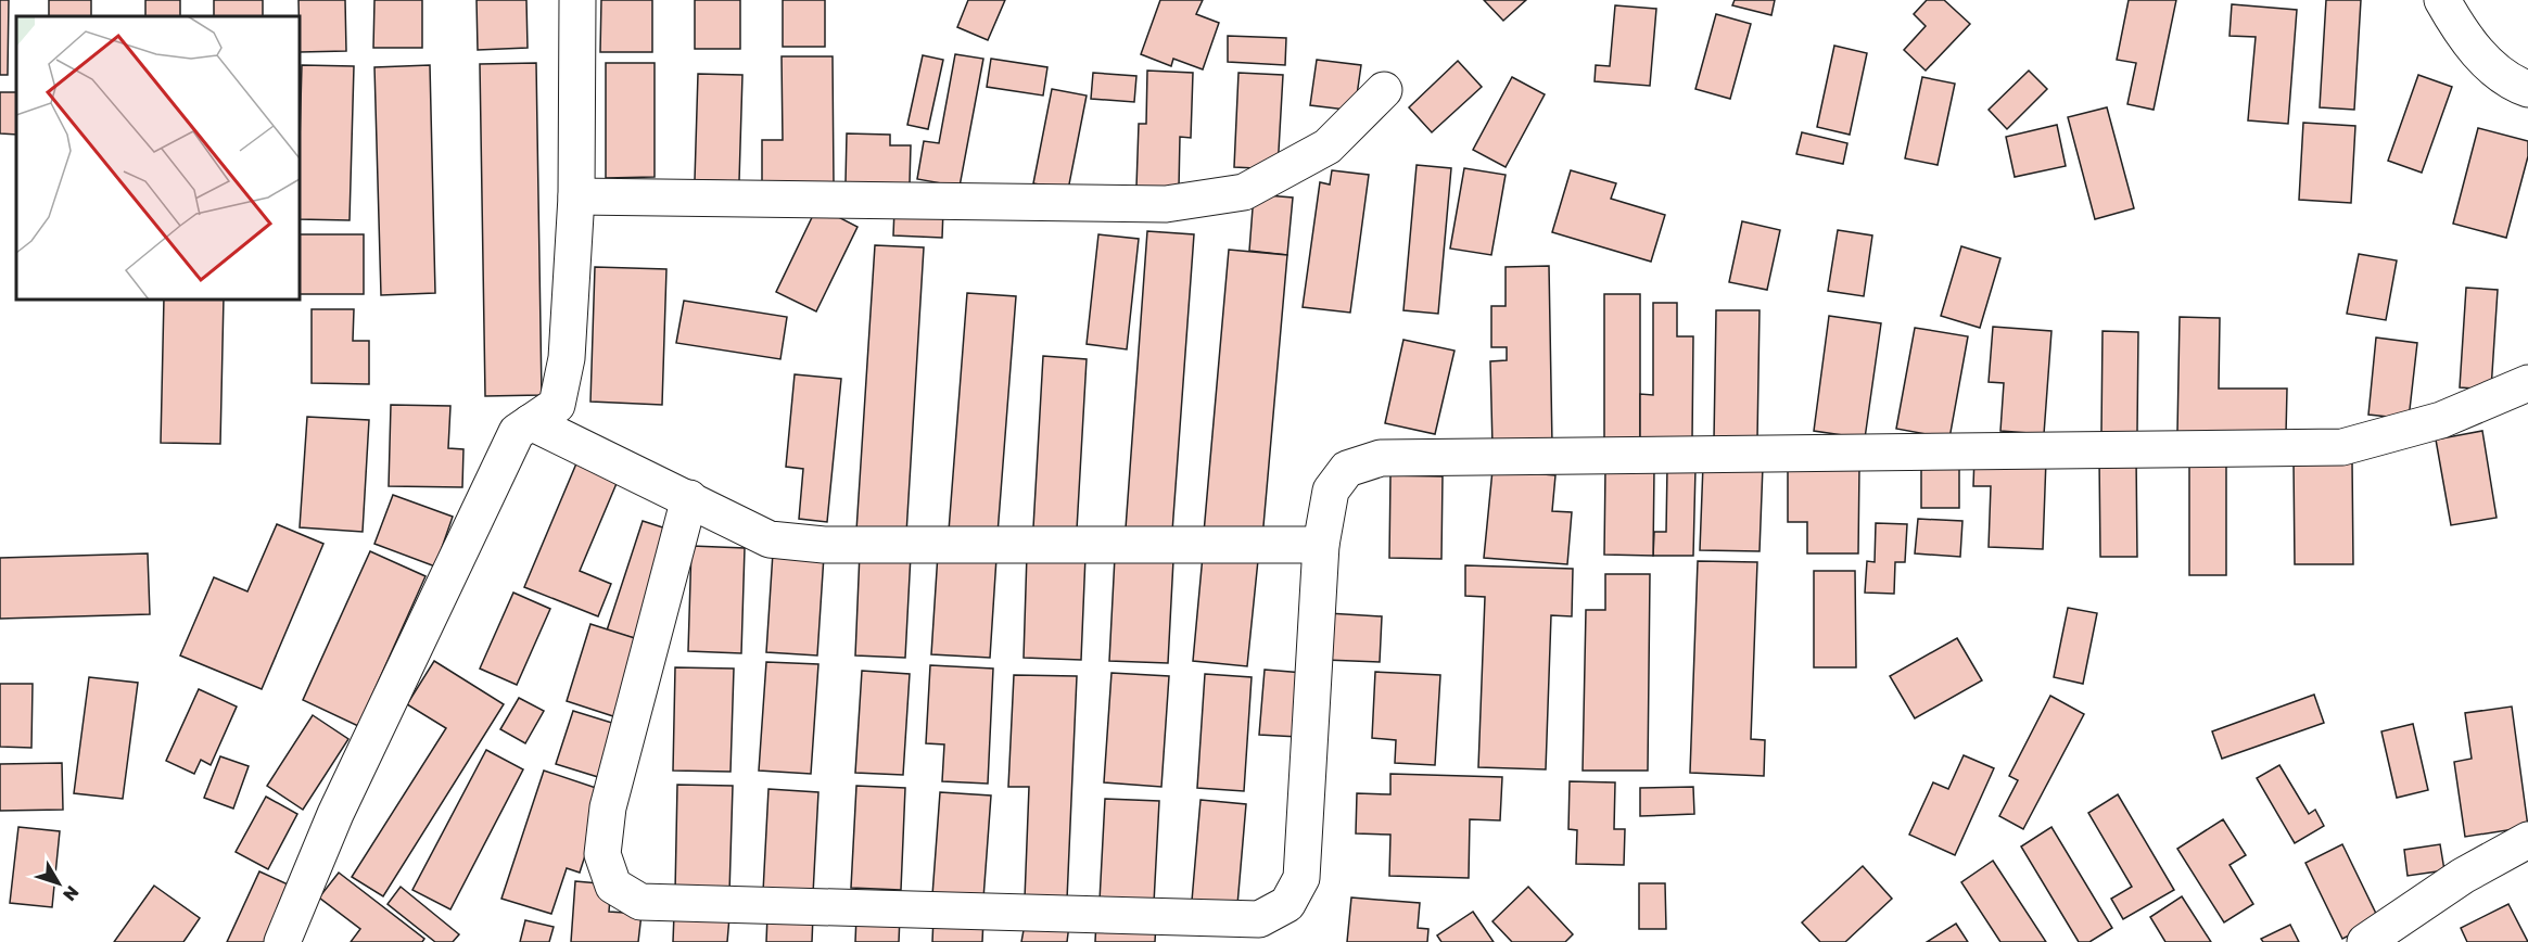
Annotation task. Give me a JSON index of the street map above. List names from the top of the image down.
{
  "north": "bottom right"
}
